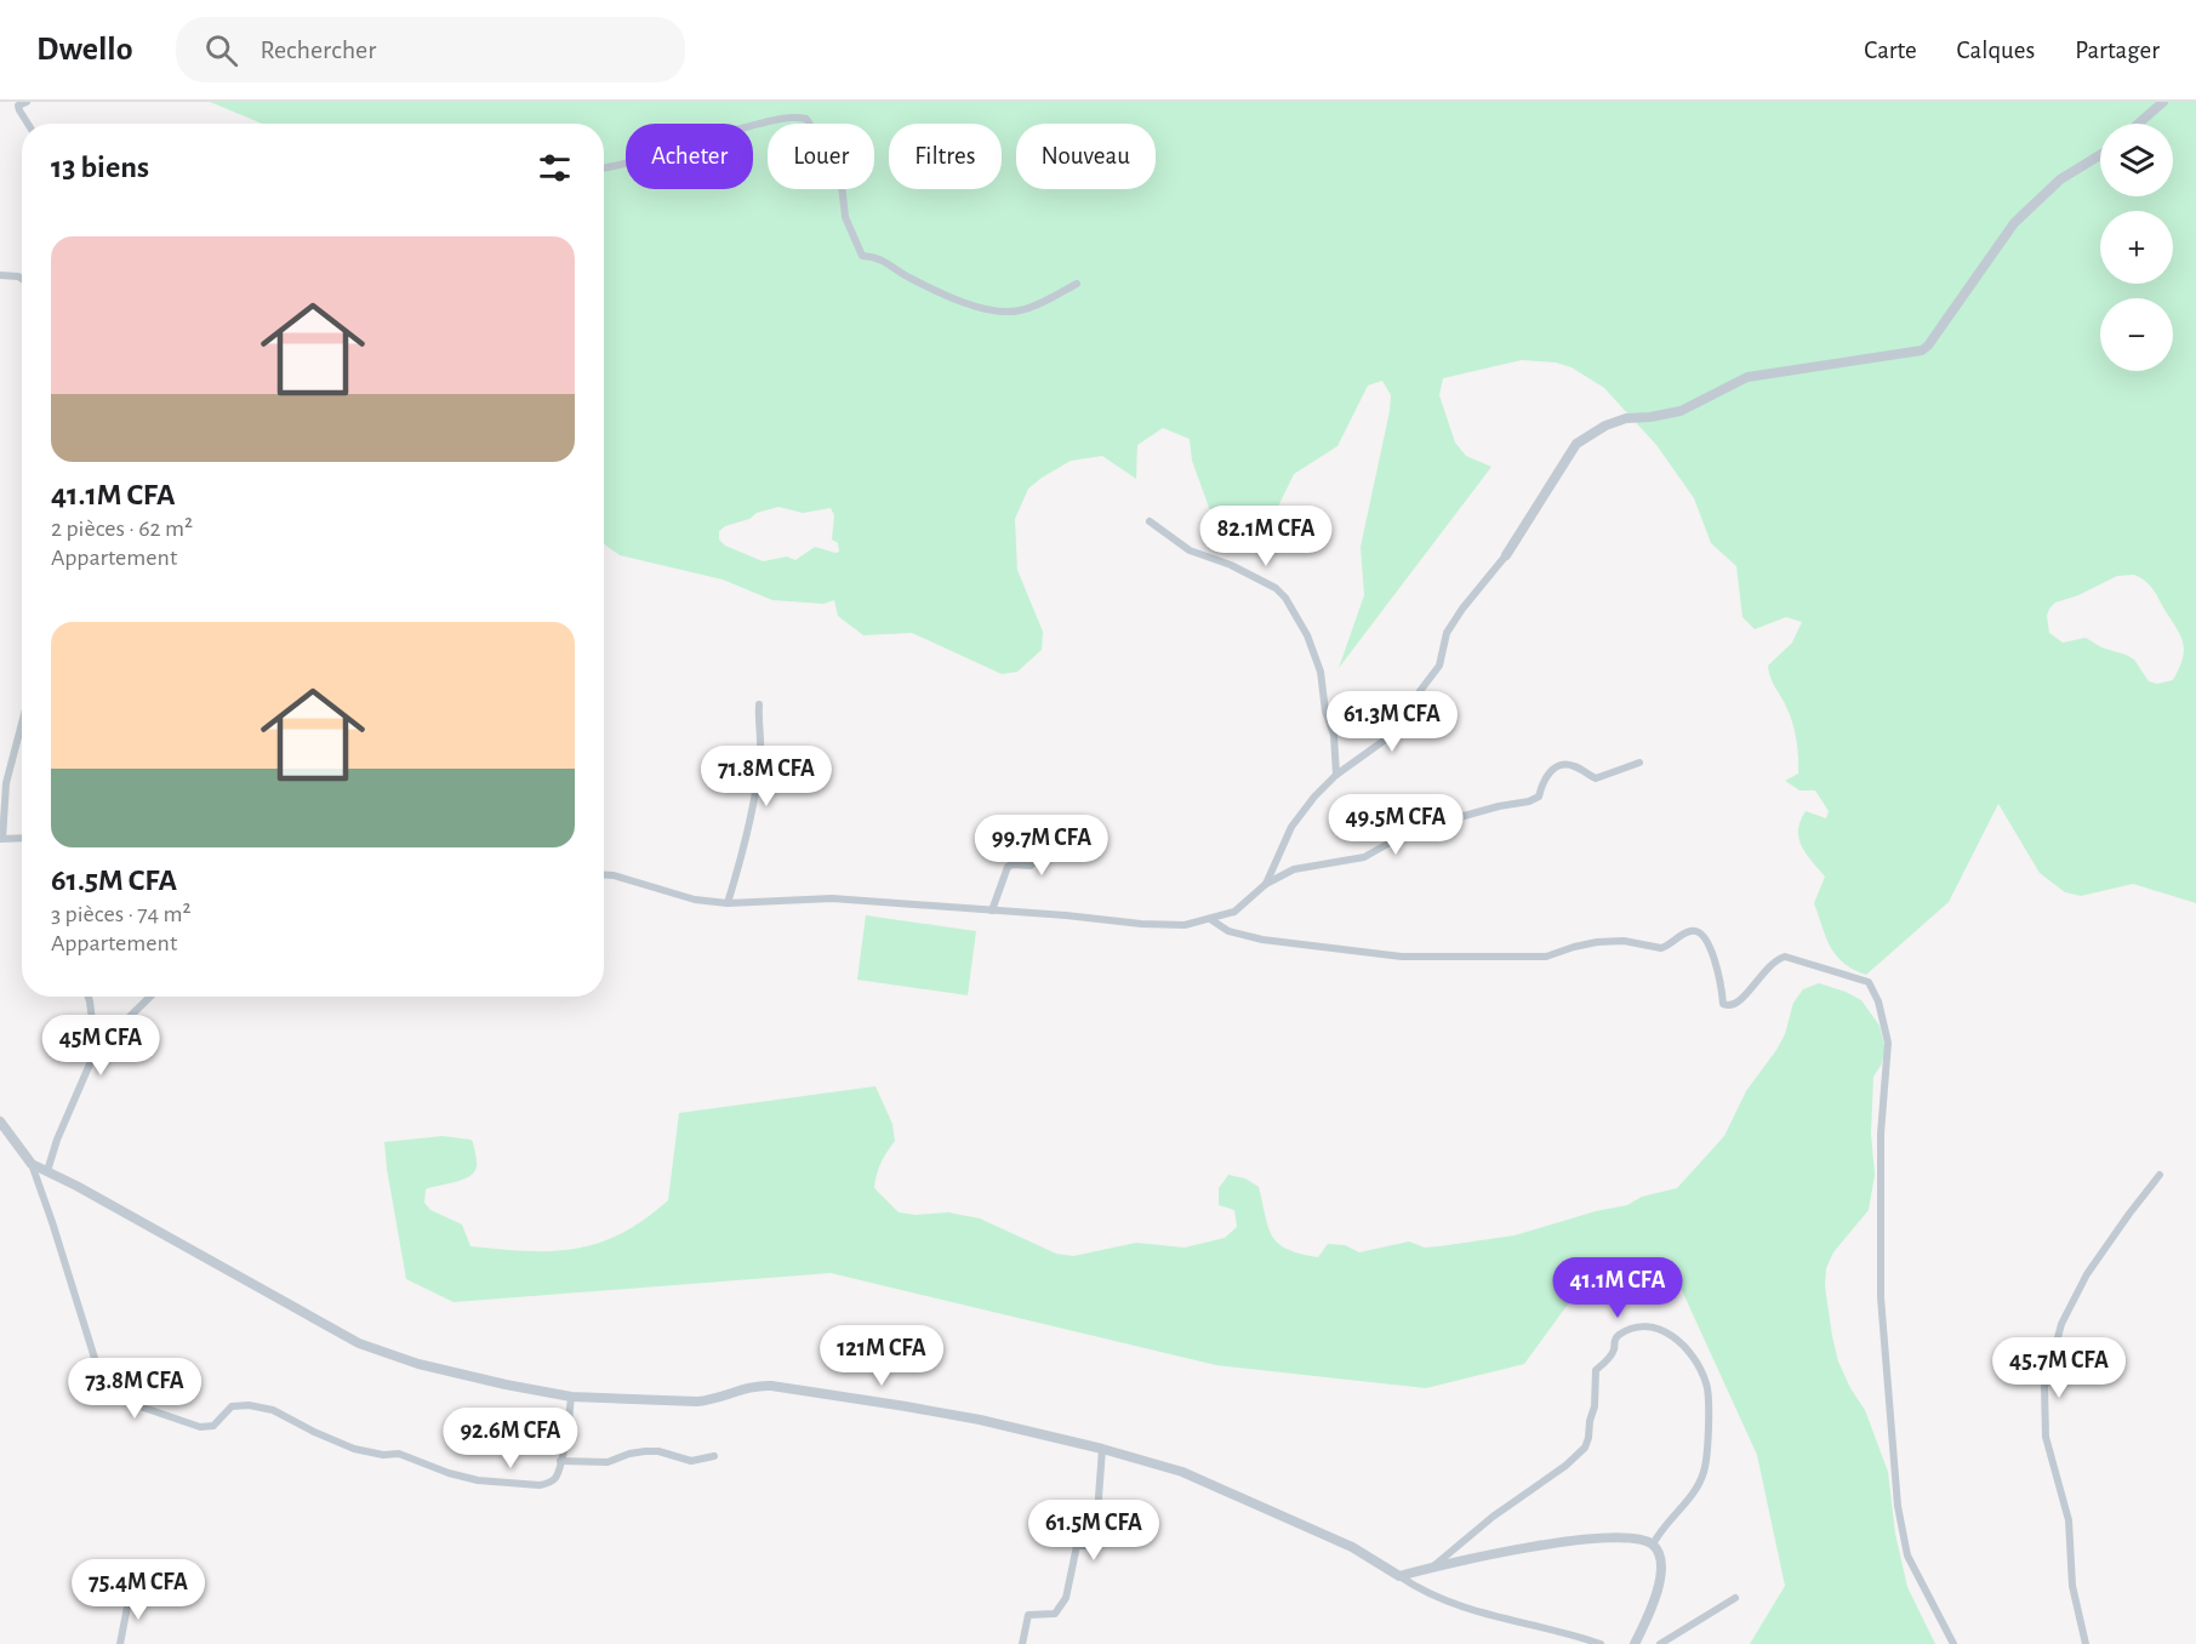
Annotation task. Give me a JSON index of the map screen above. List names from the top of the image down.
{
  "page": {
    "header": "Dwello",
    "search": "Rechercher",
    "nav": ["Carte", "Calques", "Partager"],
    "map_buttons": ["+", "−"],
    "chip": [
      "Acheter",
      "Louer",
      "Filtres",
      "Nouveau"
    ],
    "heading": "13 biens",
    "list": [
      {
        "name": "41.1M CFA",
        "note": "2 pièces · 62 m² · Appartement"
      },
      {
        "name": "61.5M CFA",
        "note": "3 pièces · 74 m² · Appartement"
      }
    ],
    "price": [
      "82.1M CFA",
      "61.3M CFA",
      "71.8M CFA",
      "49.5M CFA",
      "99.7M CFA",
      "45M CFA",
      "41.1M CFA",
      "121M CFA",
      "45.7M CFA",
      "73.8M CFA",
      "92.6M CFA",
      "61.5M CFA",
      "75.4M CFA"
    ]
  }
}
